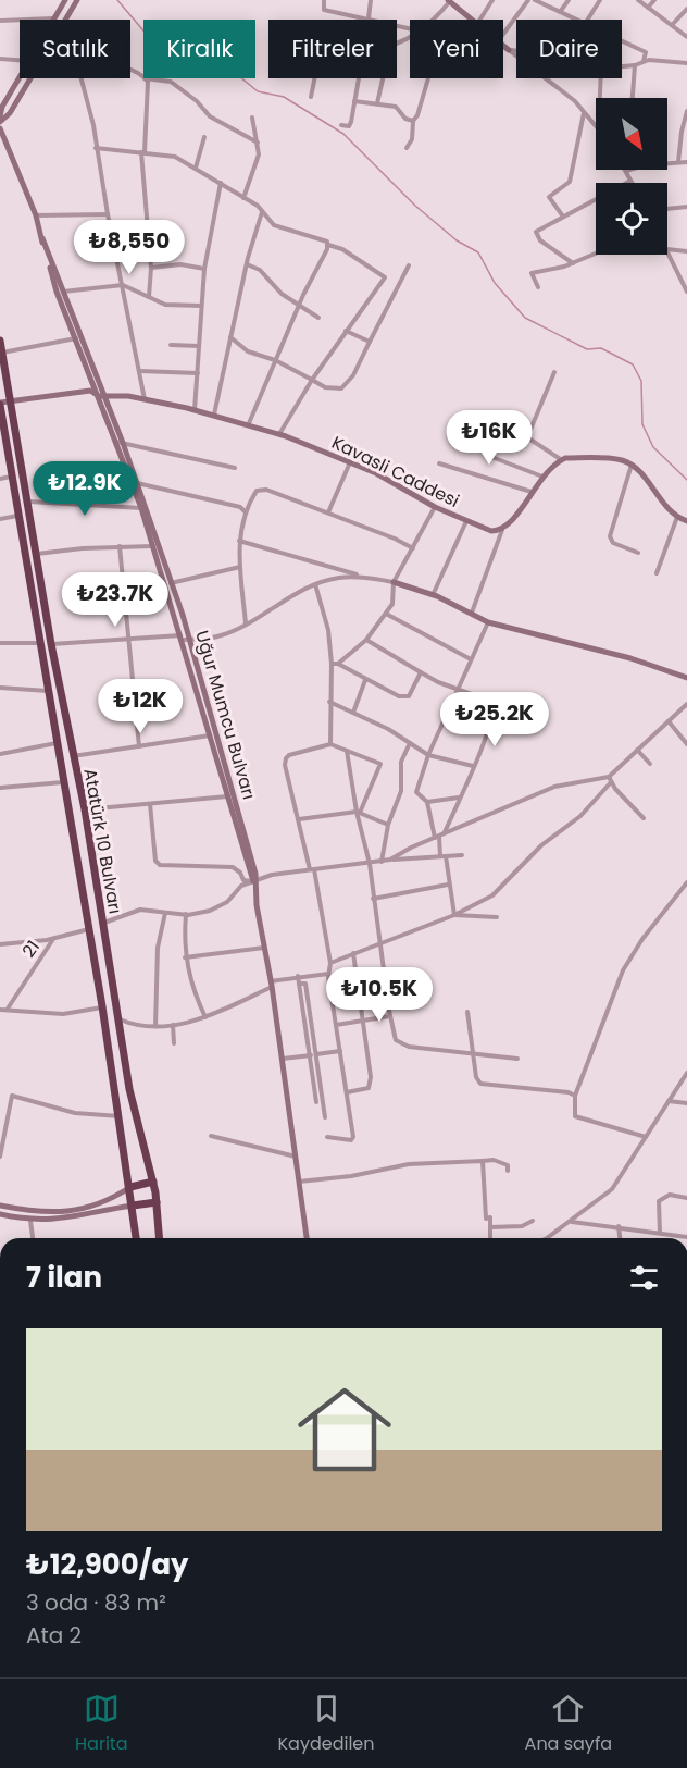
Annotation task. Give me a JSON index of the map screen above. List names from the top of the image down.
{
  "streets": {
    "highway": ["Atatürk 10 Bulvarı"],
    "street": ["Kavasli Caddesi", "Uğur Mumcu Bulvarı", "21"]
  },
  "crossings": [
    ["Kavasli Caddesi", "Uğur Mumcu Bulvarı"],
    ["Kavasli Caddesi", "Atatürk 10 Bulvarı"]
  ],
  "north": "bottom right",
  "page": {
    "chip": [
      "Satılık",
      "Kiralık",
      "Filtreler",
      "Yeni",
      "Daire"
    ],
    "price": [
      "₺8,550",
      "₺16K",
      "₺12.9K",
      "₺23.7K",
      "₺12K",
      "₺25.2K",
      "₺10.5K"
    ],
    "heading": "7 ilan",
    "list": [
      {
        "name": "₺12,900/ay",
        "note": "3 oda · 83 m² · Ata 2"
      }
    ],
    "tabs": ["Harita", "Kaydedilen", "Ana sayfa"]
  }
}
